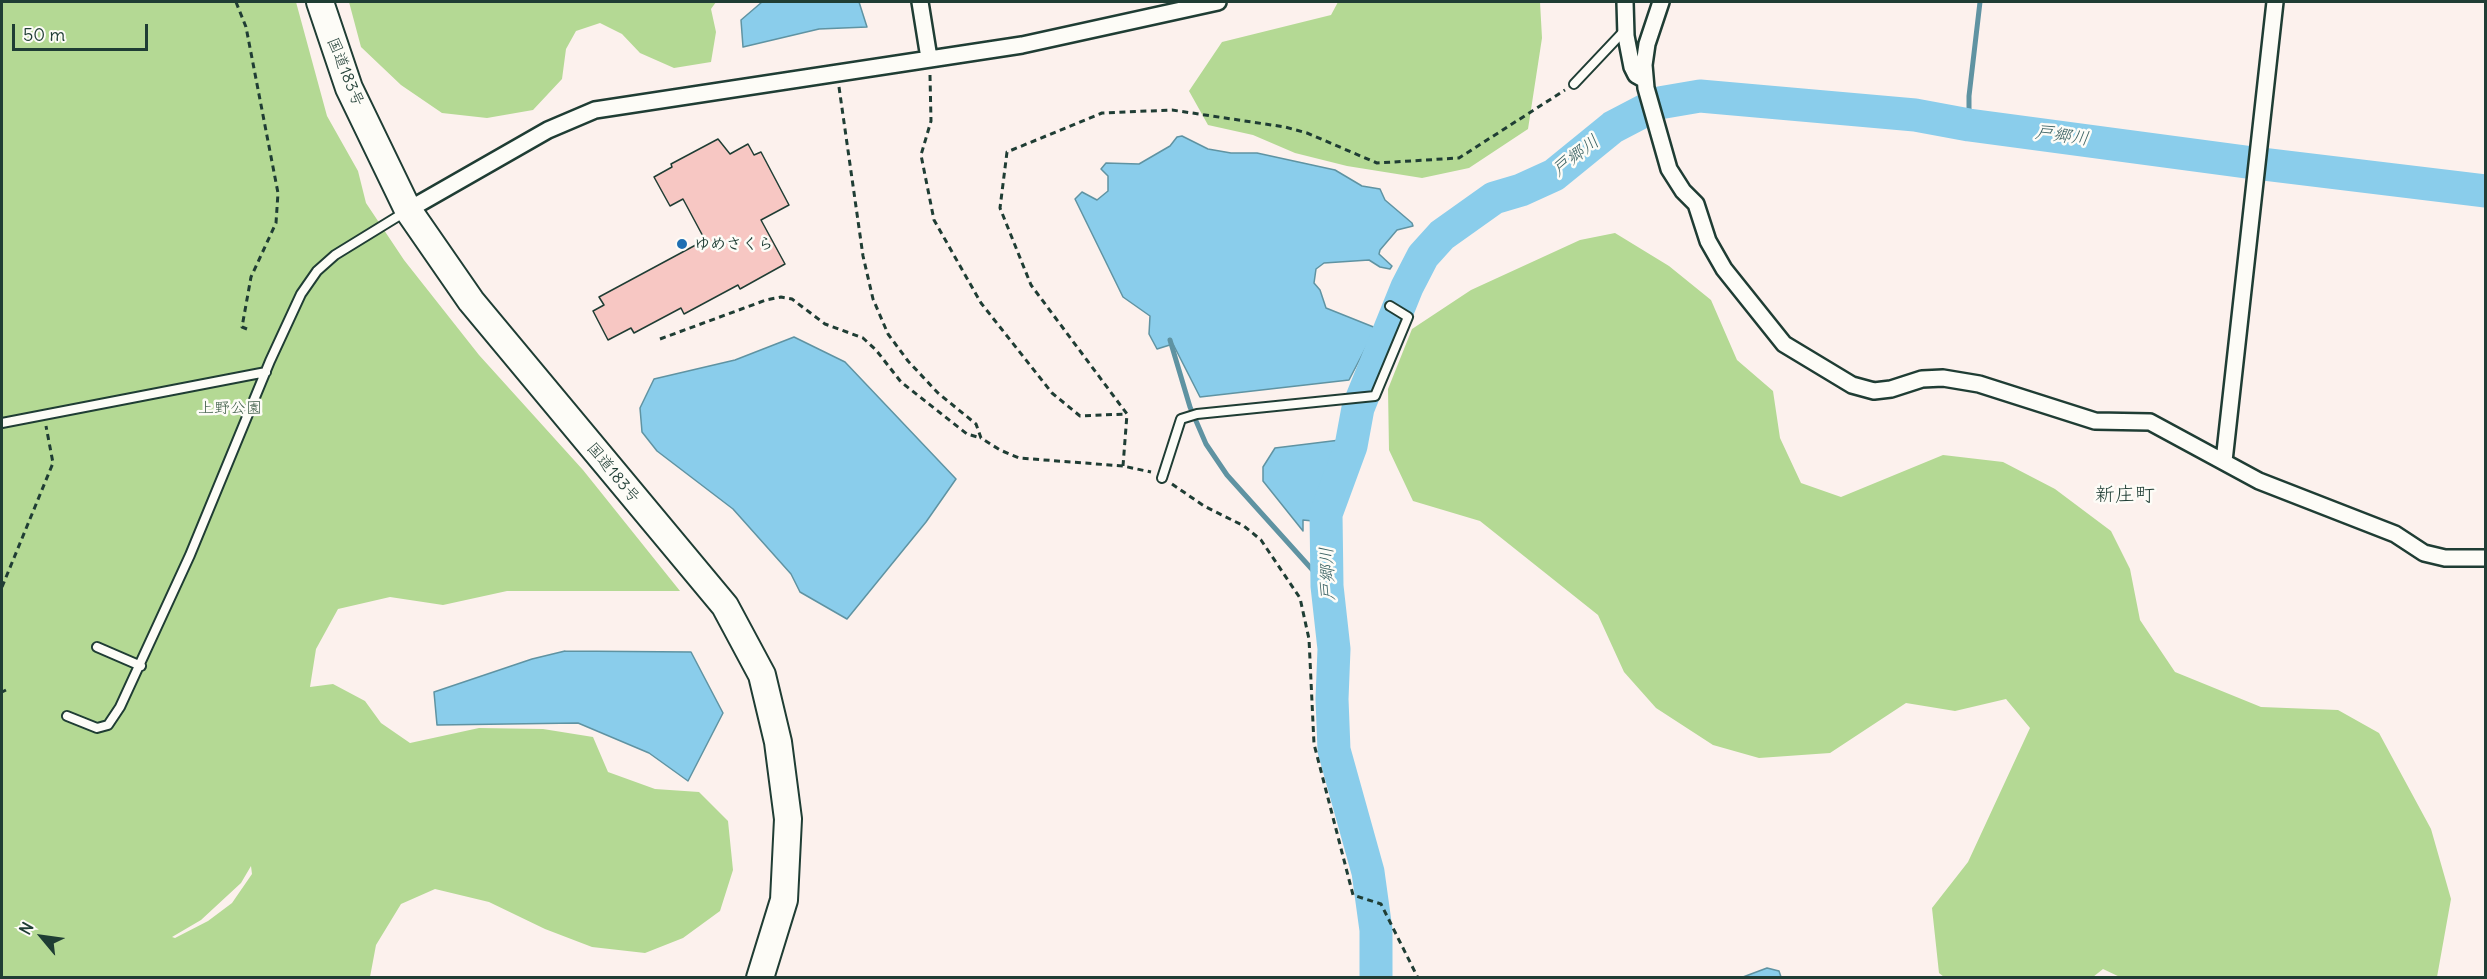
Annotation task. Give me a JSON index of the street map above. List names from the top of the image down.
{
  "streets": {
    "highway": ["国道183号"]
  },
  "districts": ["新庄町"],
  "water": ["戸郷川"],
  "parks": ["上野公園"],
  "places": ["ゆめさくら"],
  "scale_bar": "50 m",
  "north": "top left"
}
